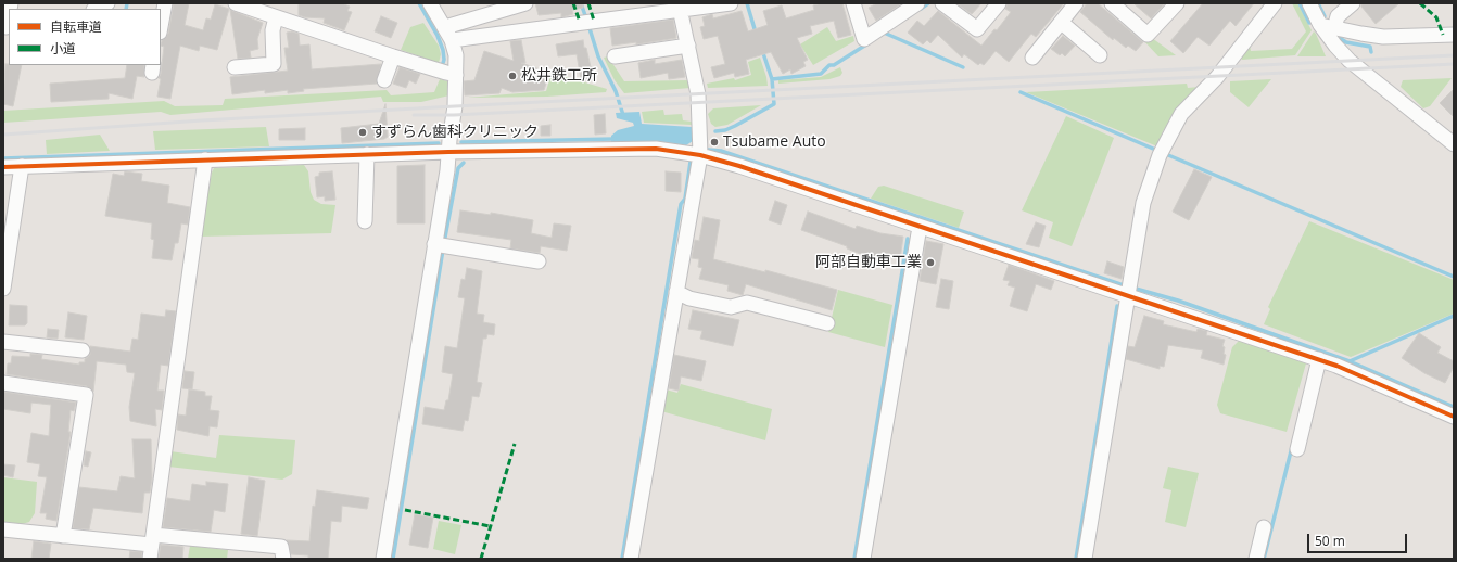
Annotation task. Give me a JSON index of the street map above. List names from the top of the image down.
{
  "places": [
    "松井鉄工所",
    "すずらん歯科クリニック",
    "Tsubame Auto",
    "阿部自動車工業"
  ],
  "legend": ["自転車道", "小道"],
  "scale_bar": "50 m"
}
